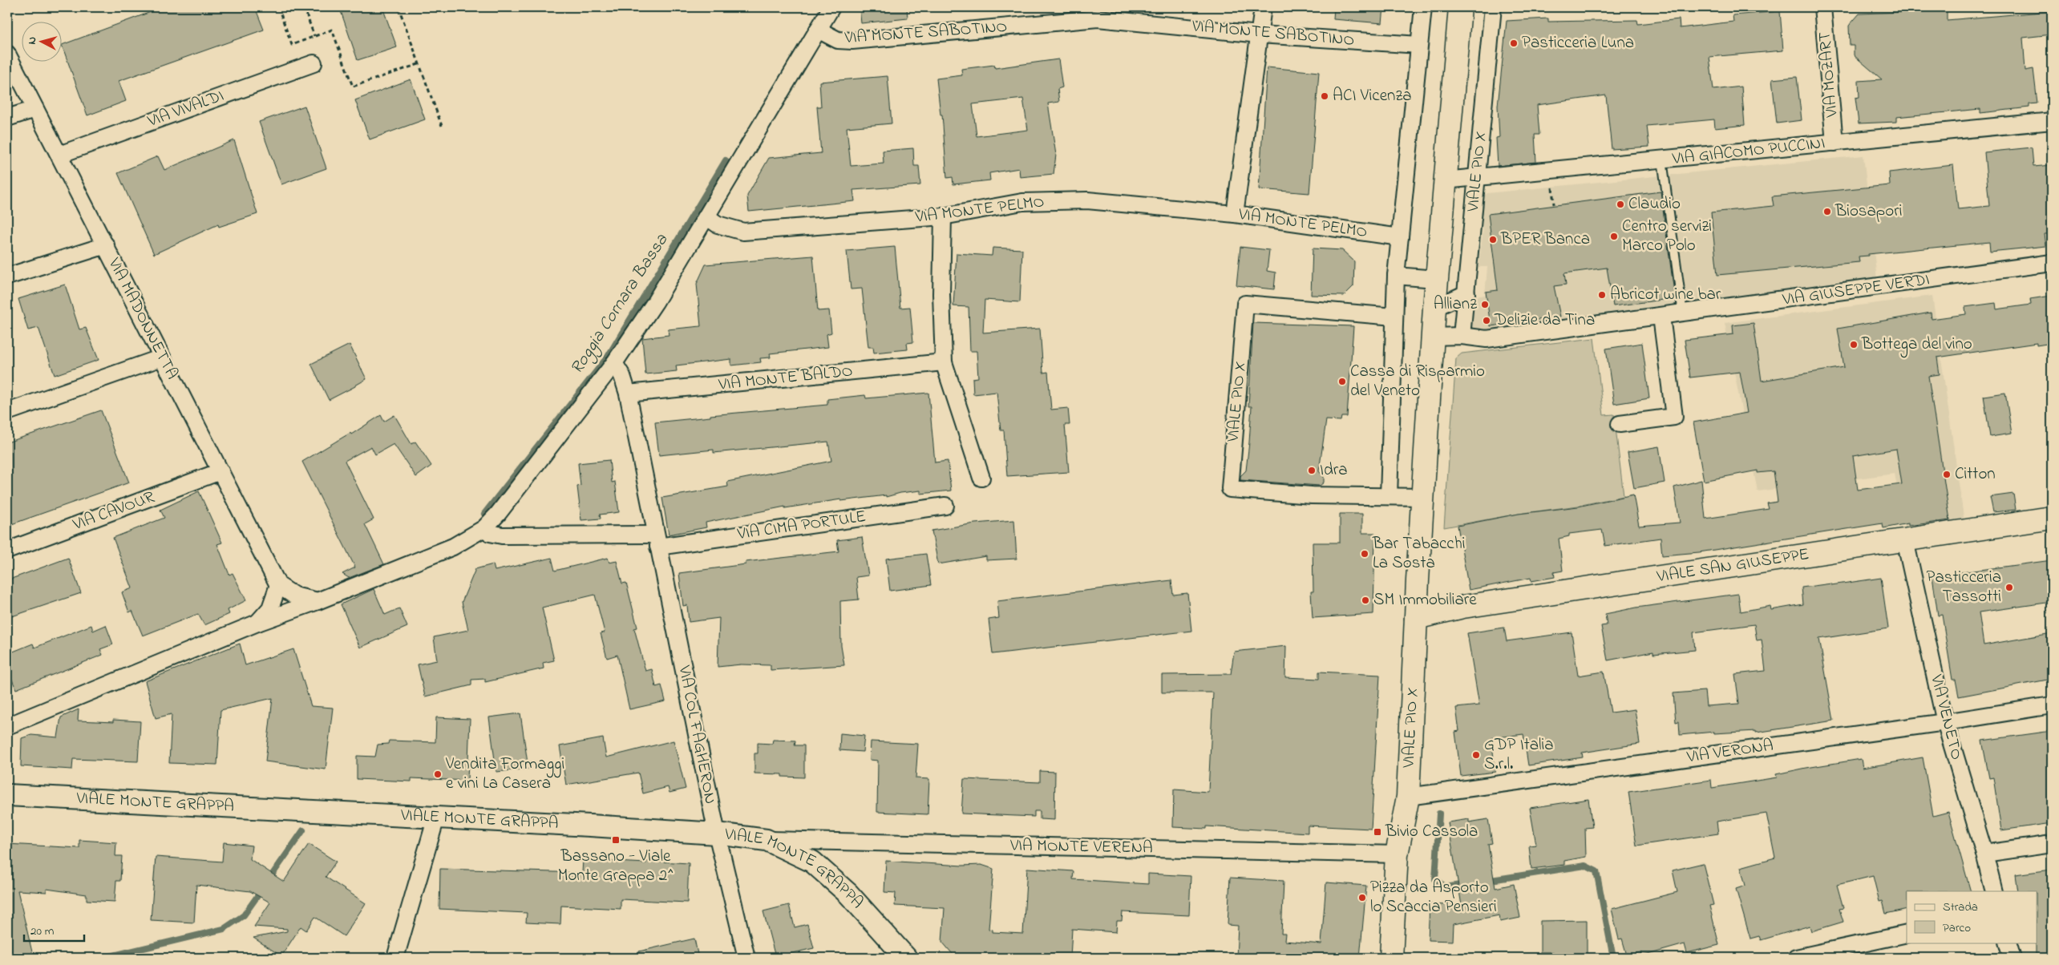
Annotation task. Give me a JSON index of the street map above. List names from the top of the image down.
{
  "streets": {
    "main road": ["VIALE PIO X", "VIALE SAN GIUSEPPE"],
    "street": [
      "VIA MONTE SABOTINO",
      "VIA MOZART",
      "VIA VIVALDI",
      "VIA GIACOMO PUCCINI",
      "VIA MONTE PELMO",
      "VIA GIUSEPPE VERDI",
      "VIA MADONNETTA",
      "VIA MONTE BALDO",
      "VIA CAVOUR",
      "VIA CIMA PORTULE",
      "VIA VENETO",
      "VIA COL FAGHERON",
      "VIA VERONA",
      "VIALE MONTE GRAPPA",
      "VIA MONTE VERENA"
    ]
  },
  "crossings": [
    ["VIA MOZART", "VIA GIACOMO PUCCINI"],
    ["VIA VIVALDI", "VIA MADONNETTA"],
    ["VIA GIACOMO PUCCINI", "VIALE PIO X"],
    ["VIALE PIO X", "VIA GIUSEPPE VERDI"],
    ["VIALE PIO X", "VIALE SAN GIUSEPPE"],
    ["VIALE PIO X", "VIA VERONA"],
    ["VIALE PIO X", "VIA MONTE VERENA"],
    ["VIA MADONNETTA", "VIA CAVOUR"],
    ["VIA MONTE BALDO", "VIA COL FAGHERON"],
    ["VIA CIMA PORTULE", "VIA COL FAGHERON"],
    ["VIALE SAN GIUSEPPE", "VIA VENETO"],
    ["VIA VENETO", "VIA VERONA"],
    ["VIA COL FAGHERON", "VIALE MONTE GRAPPA"],
    ["VIALE MONTE GRAPPA", "VIA MONTE VERENA"]
  ],
  "water": ["Roggia Cornara Bassa"],
  "places": {
    "other": [
      "Pasticceria Luna",
      "ACI Vicenza",
      "Claudio",
      "Biosapori",
      "Centro servizi Marco Polo",
      "BPER Banca",
      "Abricot wine bar",
      "Allianz",
      "Delizie da Tina",
      "Bottega del vino",
      "Cassa di Risparmio del Veneto",
      "Idra",
      "Citton",
      "Bar Tabacchi La Sosta",
      "Pasticceria Tassotti",
      "SM Immobiliare",
      "GDP Italia S.r.l.",
      "Vendita Formaggi e vini La Casera",
      "Pizza da Asporto lo Scaccia Pensieri"
    ],
    "transit": ["Bivio Cassola", "Bassano - Viale Monte Grappa 2^"]
  },
  "legend": ["Strada", "Parco"],
  "scale_bar": "20 m",
  "north": "left"
}
